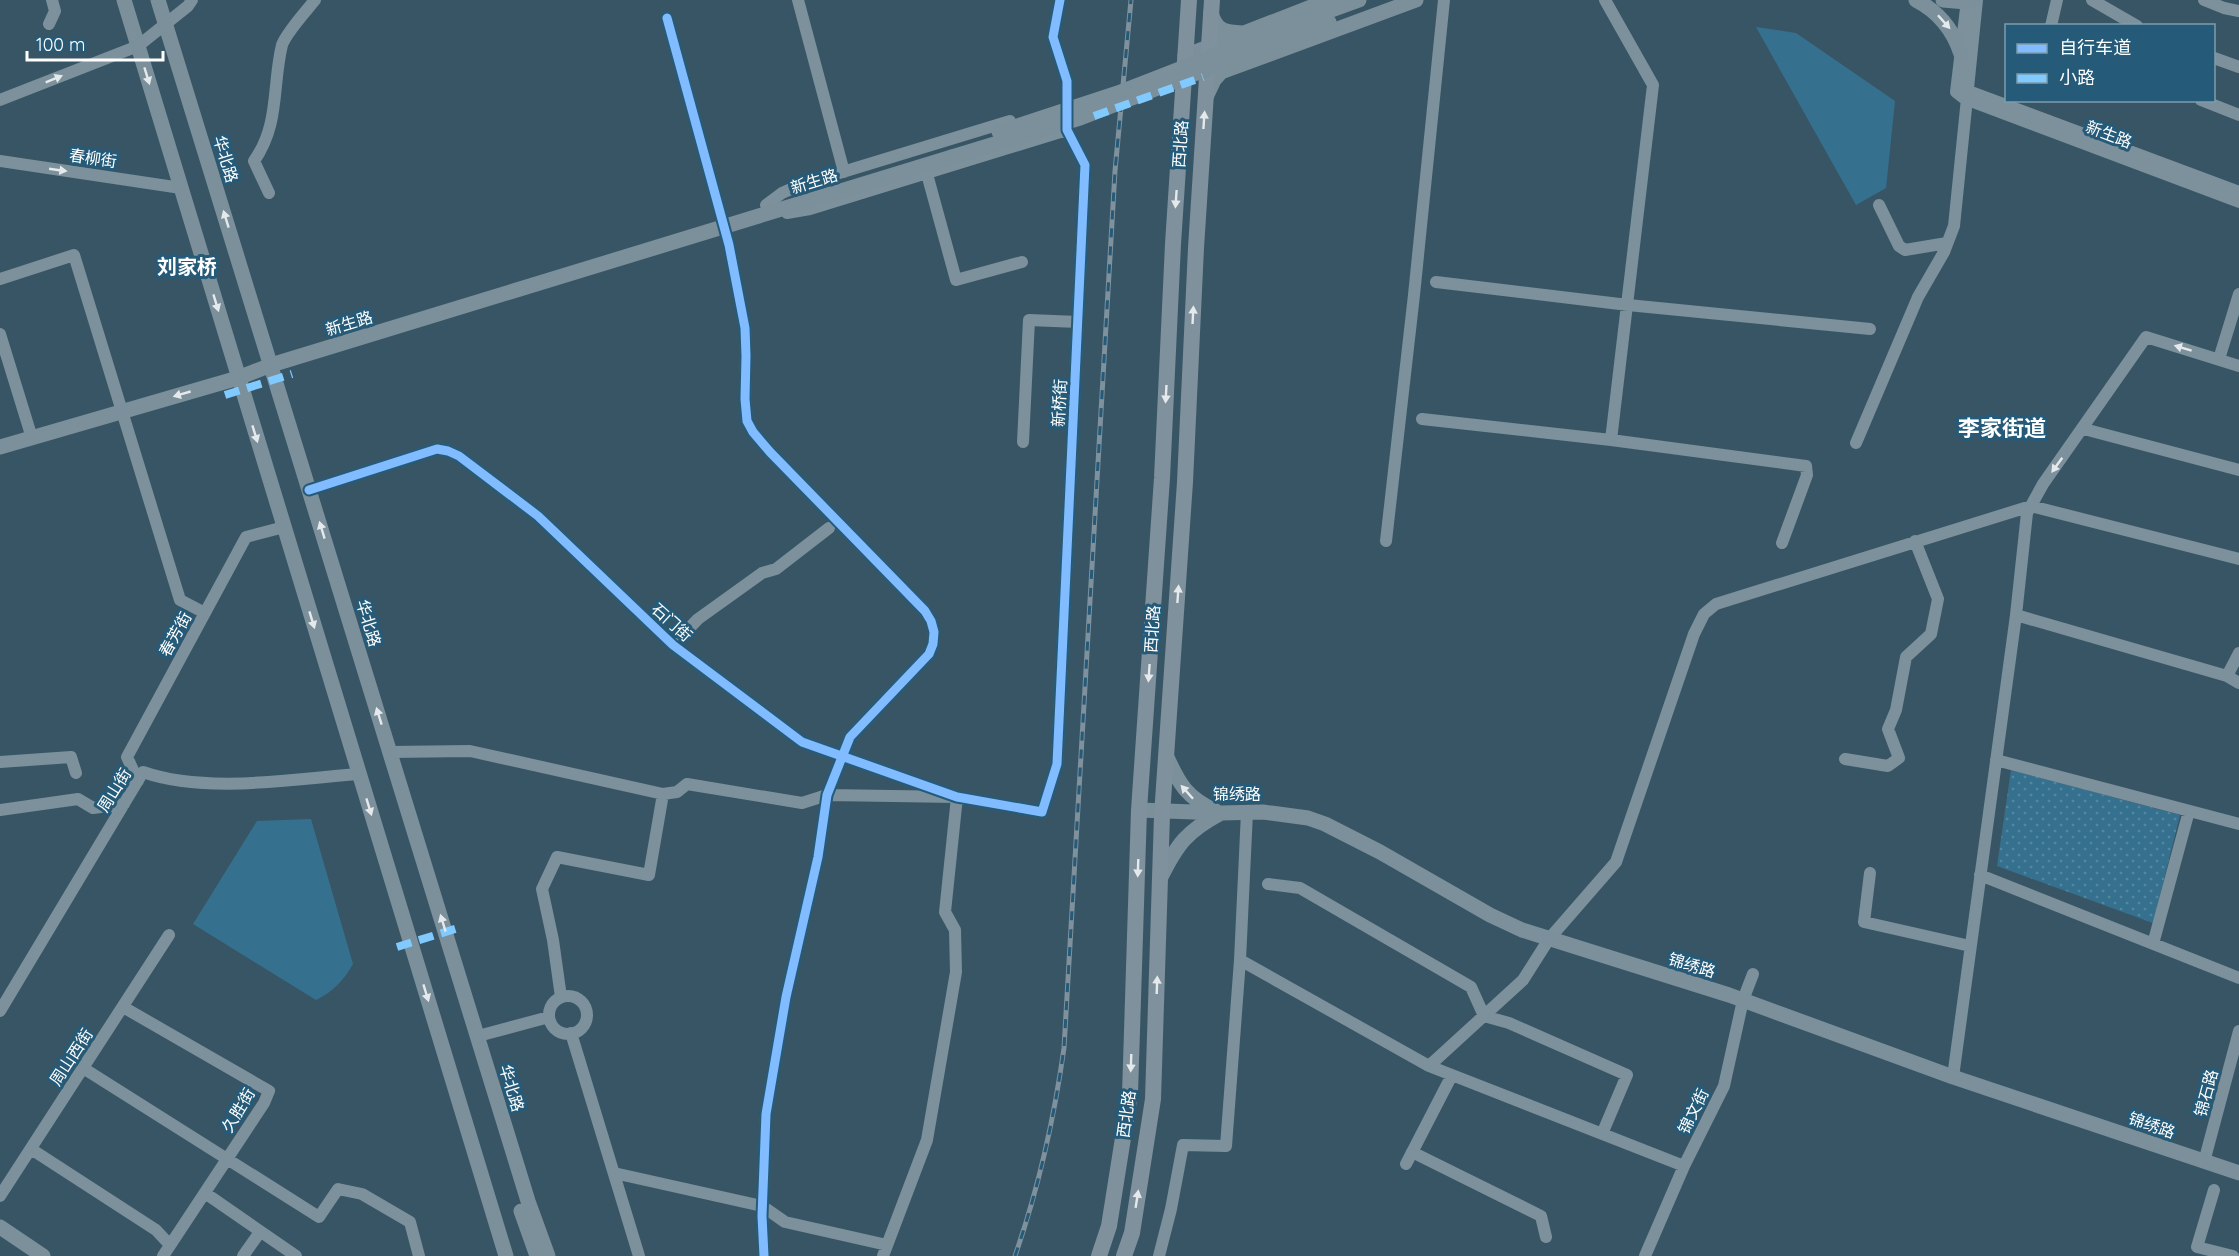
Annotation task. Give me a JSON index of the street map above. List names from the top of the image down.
{
  "streets": {
    "highway": ["西北路"],
    "main road": ["新生路", "华北路", "锦绣路"],
    "street": [
      "春柳街",
      "新桥街",
      "石门街",
      "春芳街",
      "周山街",
      "周山西街",
      "锦石路",
      "久胜街",
      "锦文街"
    ]
  },
  "crossings": [
    ["新生路", "华北路"],
    ["西北路", "锦绣路"],
    ["华北路", "石门街"],
    ["新桥街", "石门街"],
    ["春芳街", "周山街"],
    ["锦绣路", "锦石路"],
    ["锦绣路", "锦文街"],
    ["周山西街", "久胜街"]
  ],
  "one_way": ["春柳街"],
  "districts": ["刘家桥", "李家街道"],
  "legend": ["自行车道", "小路"],
  "scale_bar": "100 m"
}
